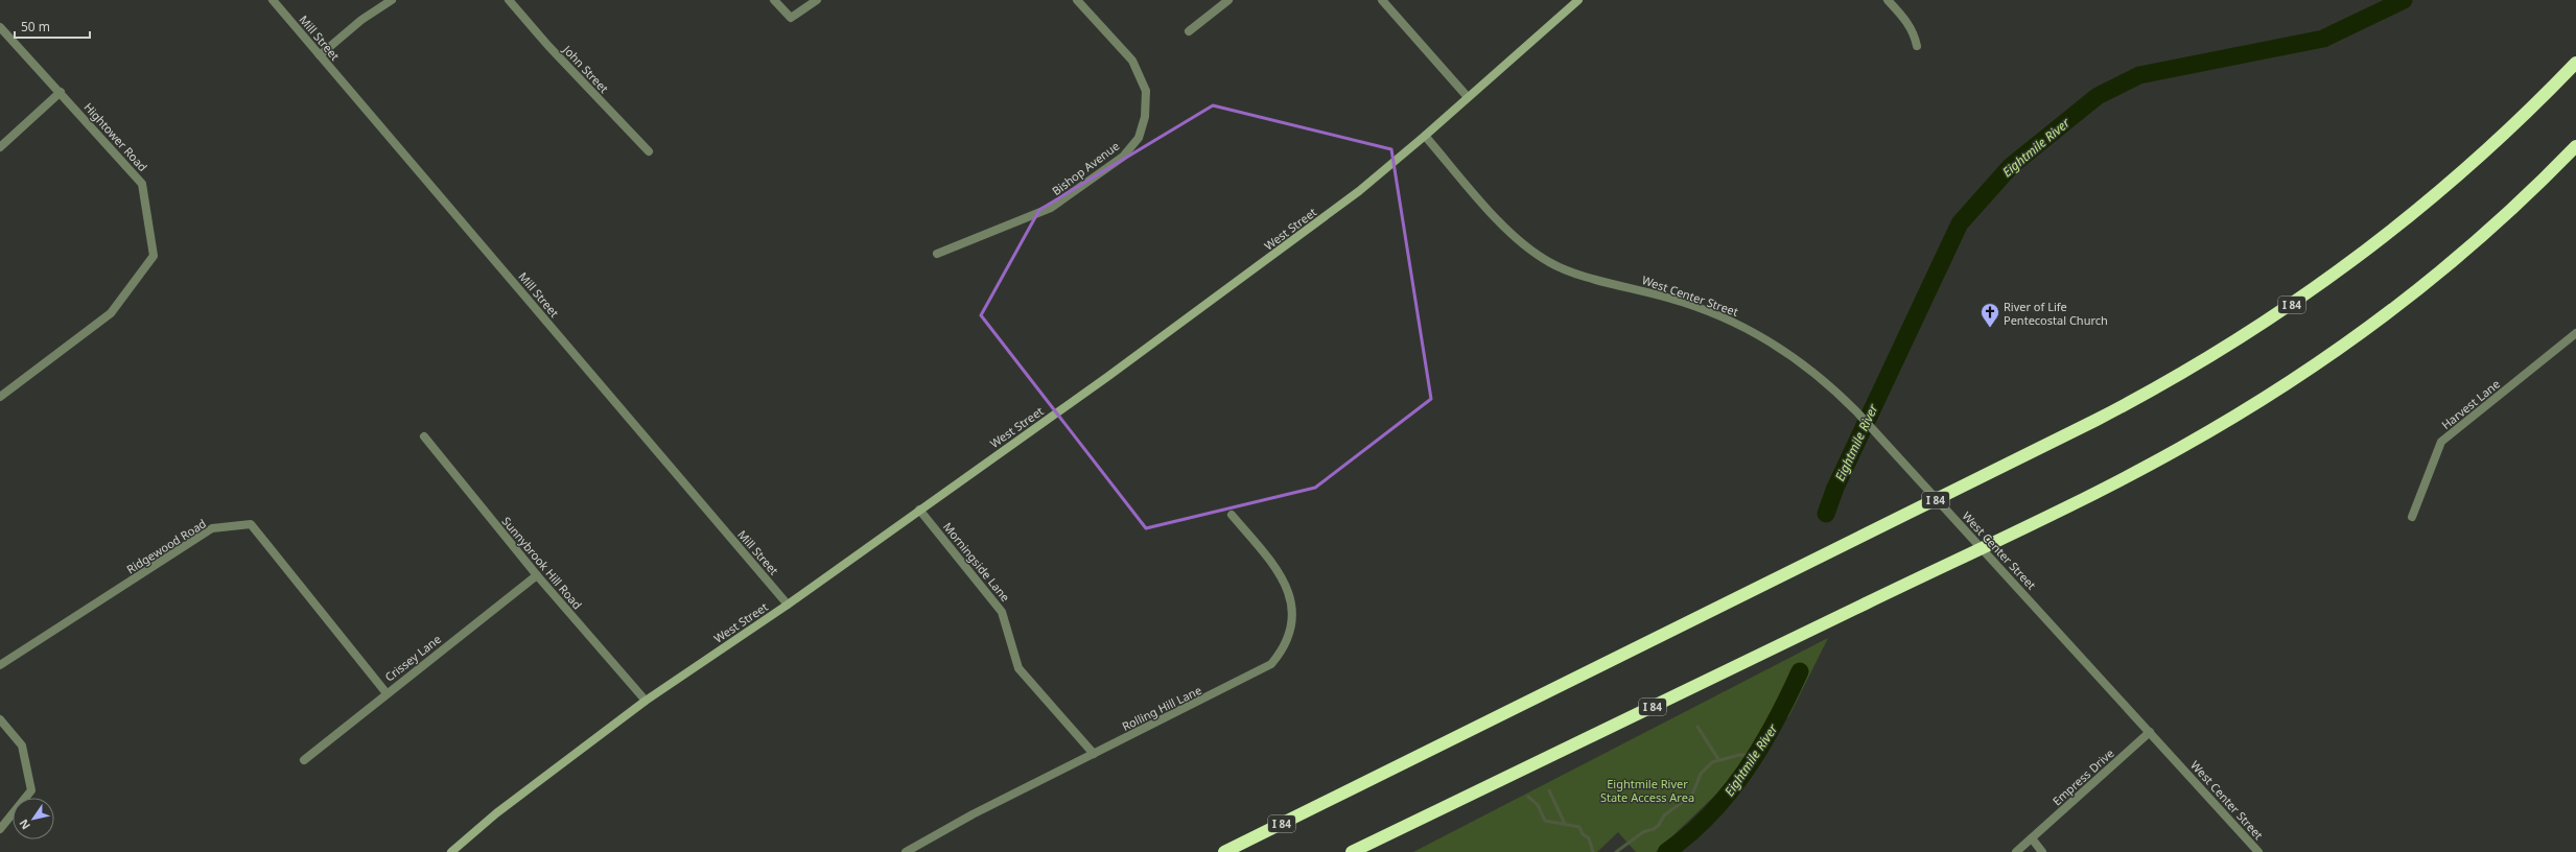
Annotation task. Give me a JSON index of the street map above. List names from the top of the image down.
{
  "streets": {
    "highway": ["I 84"],
    "main road": ["West Street"],
    "street": [
      "Mill Street",
      "John Street",
      "Hightower Road",
      "Bishop Avenue",
      "West Center Street",
      "Harvest Lane",
      "Ridgewood Road",
      "Morningside Lane",
      "Sunnybrook Hill Road",
      "Crissey Lane",
      "Rolling Hill Lane",
      "Empress Drive"
    ]
  },
  "crossings": [
    ["Mill Street", "West Street"],
    ["West Street", "West Center Street"],
    ["West Street", "Morningside Lane"],
    ["West Street", "Sunnybrook Hill Road"],
    ["West Center Street", "Empress Drive"],
    ["Ridgewood Road", "Crissey Lane"],
    ["Morningside Lane", "Rolling Hill Lane"],
    ["Sunnybrook Hill Road", "Crissey Lane"]
  ],
  "water": ["Eightmile River"],
  "parks": ["Eightmile River State Access Area"],
  "places": {
    "church": ["River of Life Pentecostal Church"]
  },
  "scale_bar": "50 m",
  "north": "bottom left"
}
